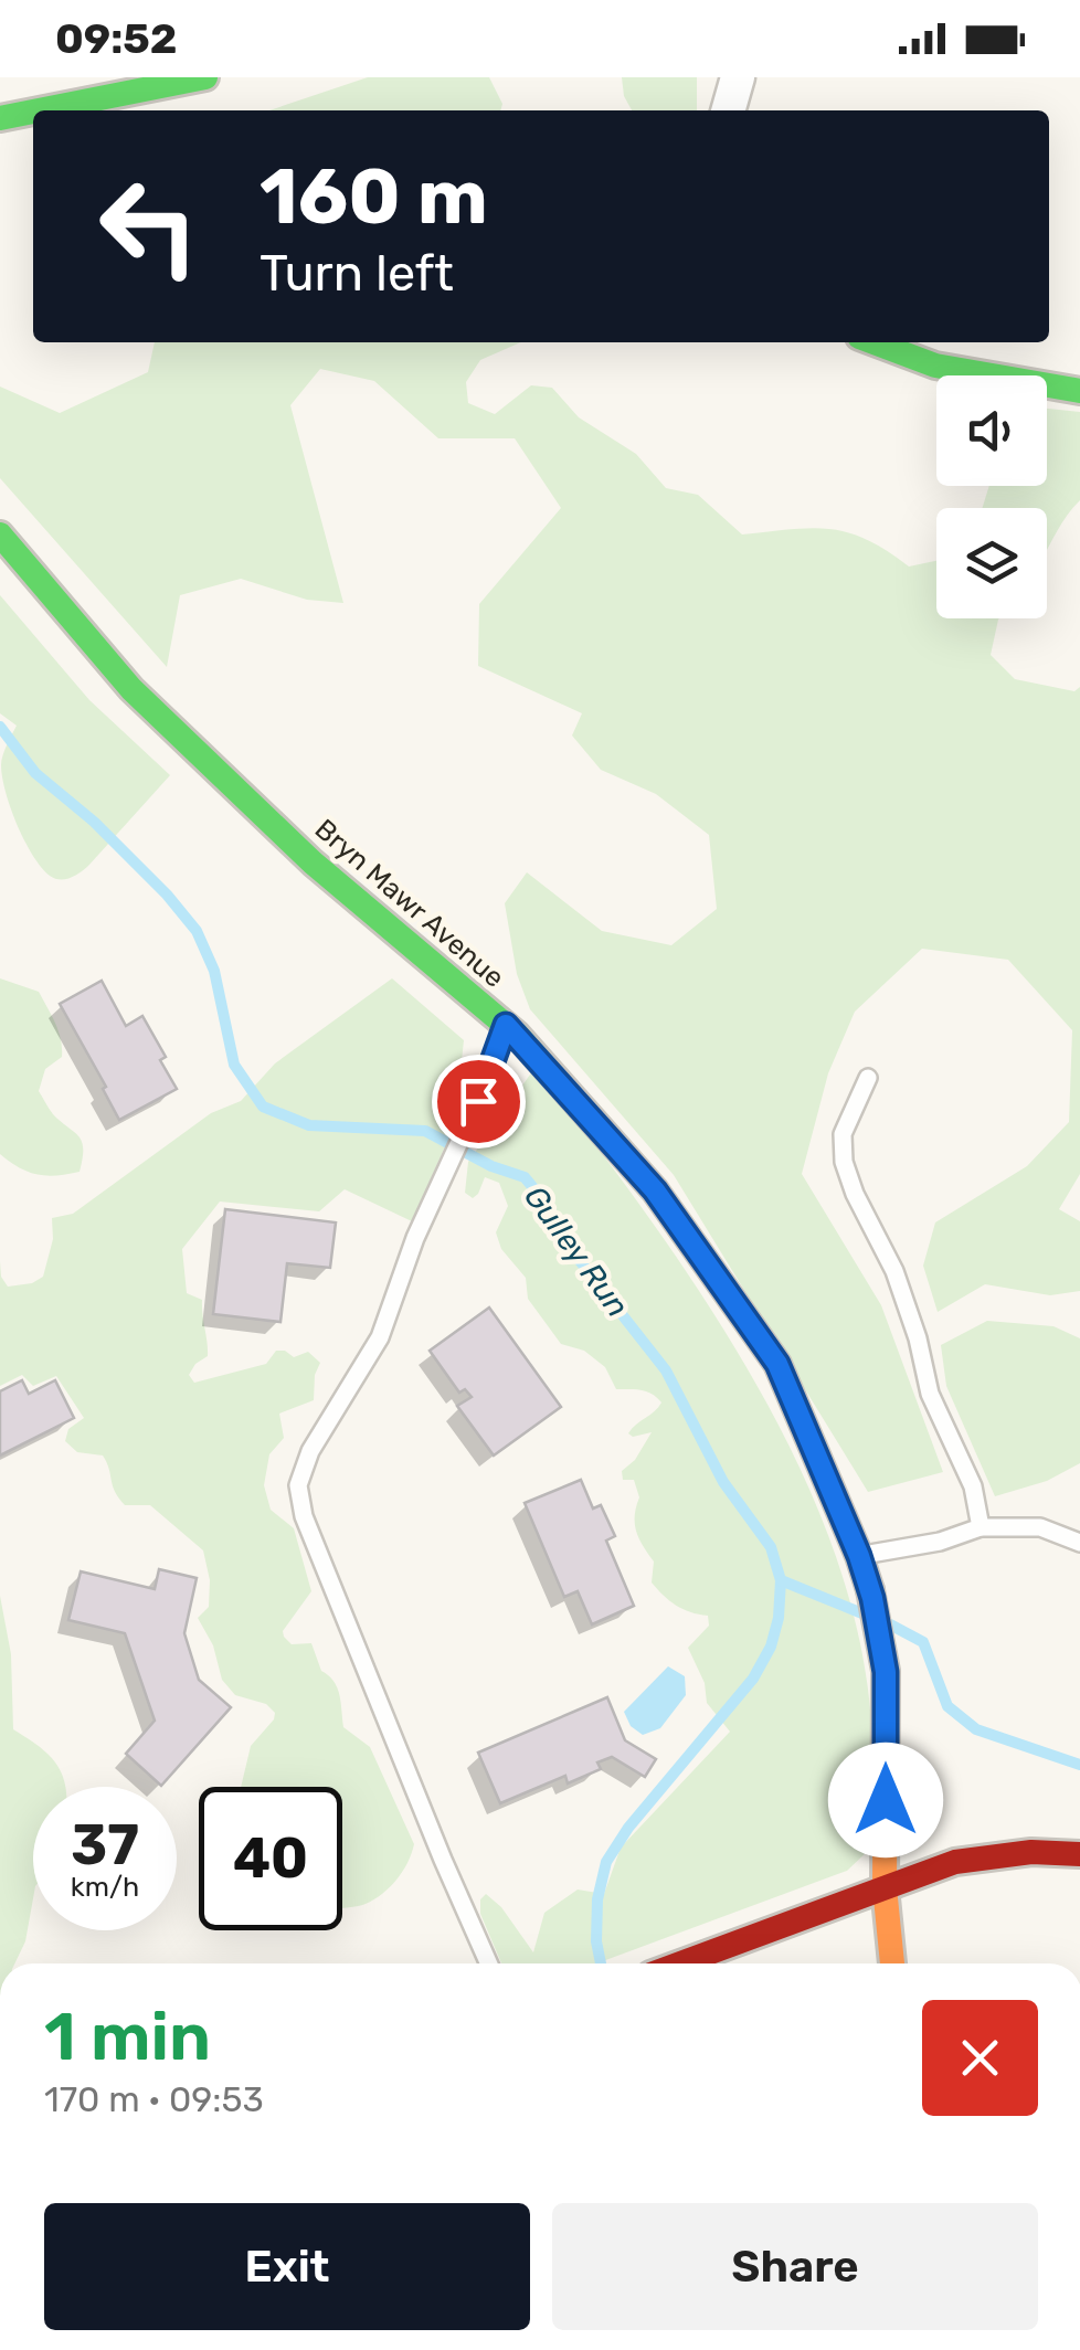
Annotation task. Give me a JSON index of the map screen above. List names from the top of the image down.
{
  "streets": {
    "street": ["Bryn Mawr Avenue"]
  },
  "water": ["Gulley Run"],
  "page": {
    "status": "09:52",
    "turn": ["160 m", "Turn left"],
    "speed": "37 km/h",
    "limit": "40",
    "heading": ["1 min", "170 m · 09:53"],
    "buttons": ["Exit", "Share"]
  }
}
